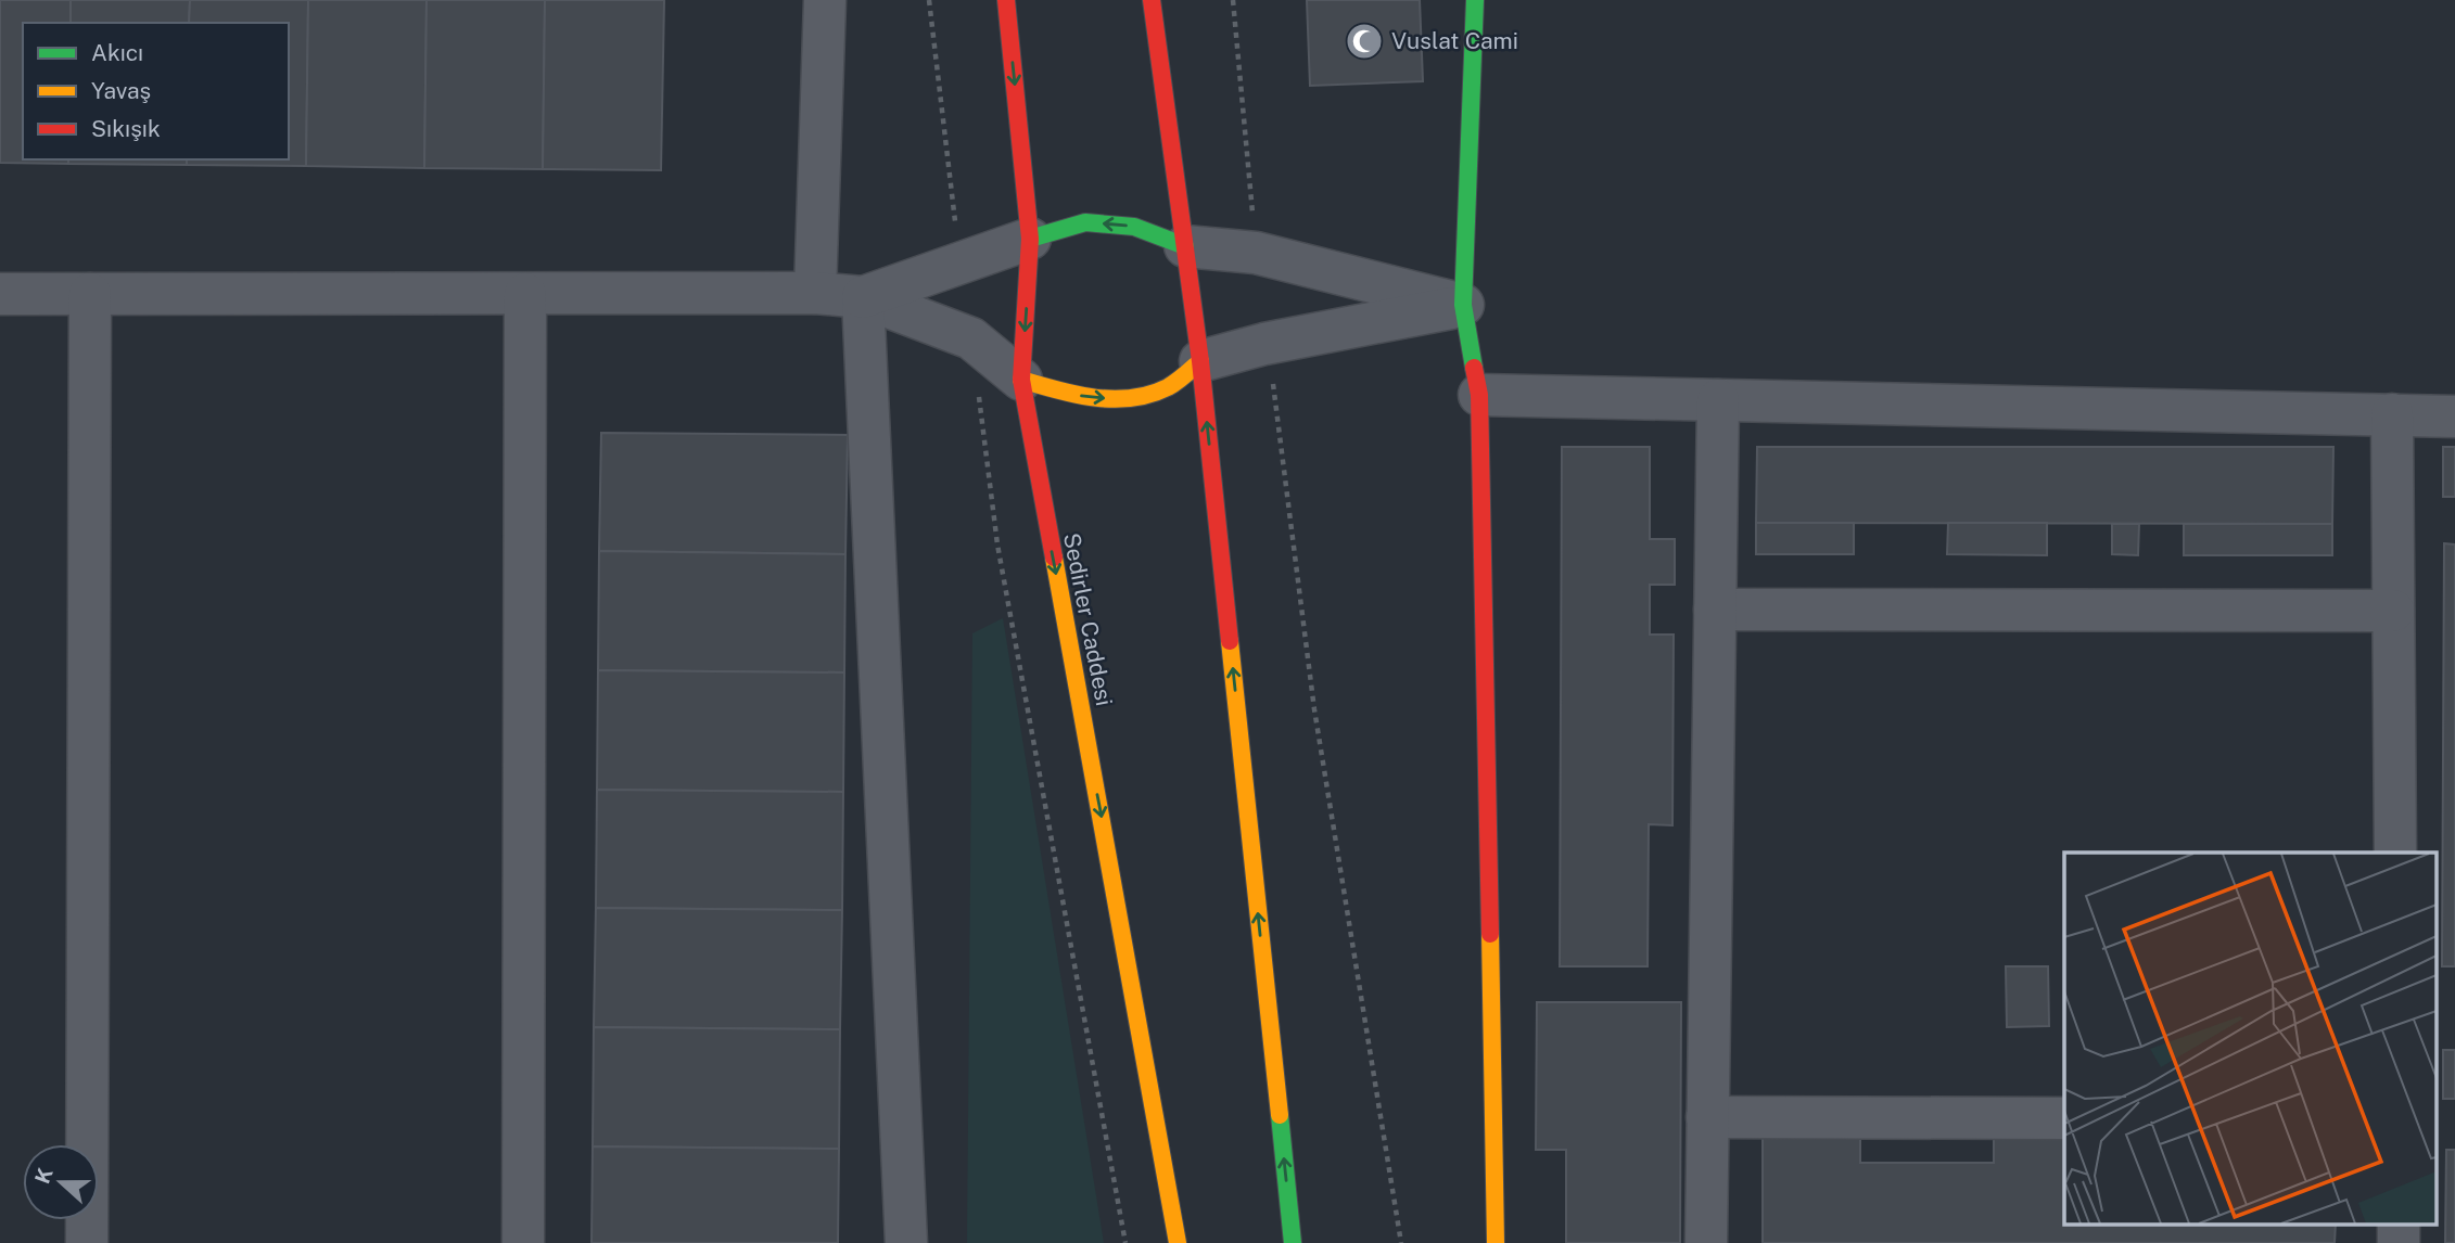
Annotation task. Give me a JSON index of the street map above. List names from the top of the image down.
{
  "streets": {
    "main road": ["Sedirler Caddesi"]
  },
  "places": {
    "mosque": ["Vuslat Cami"]
  },
  "legend": ["Akıcı", "Yavaş", "Sıkışık"],
  "north": "left"
}
